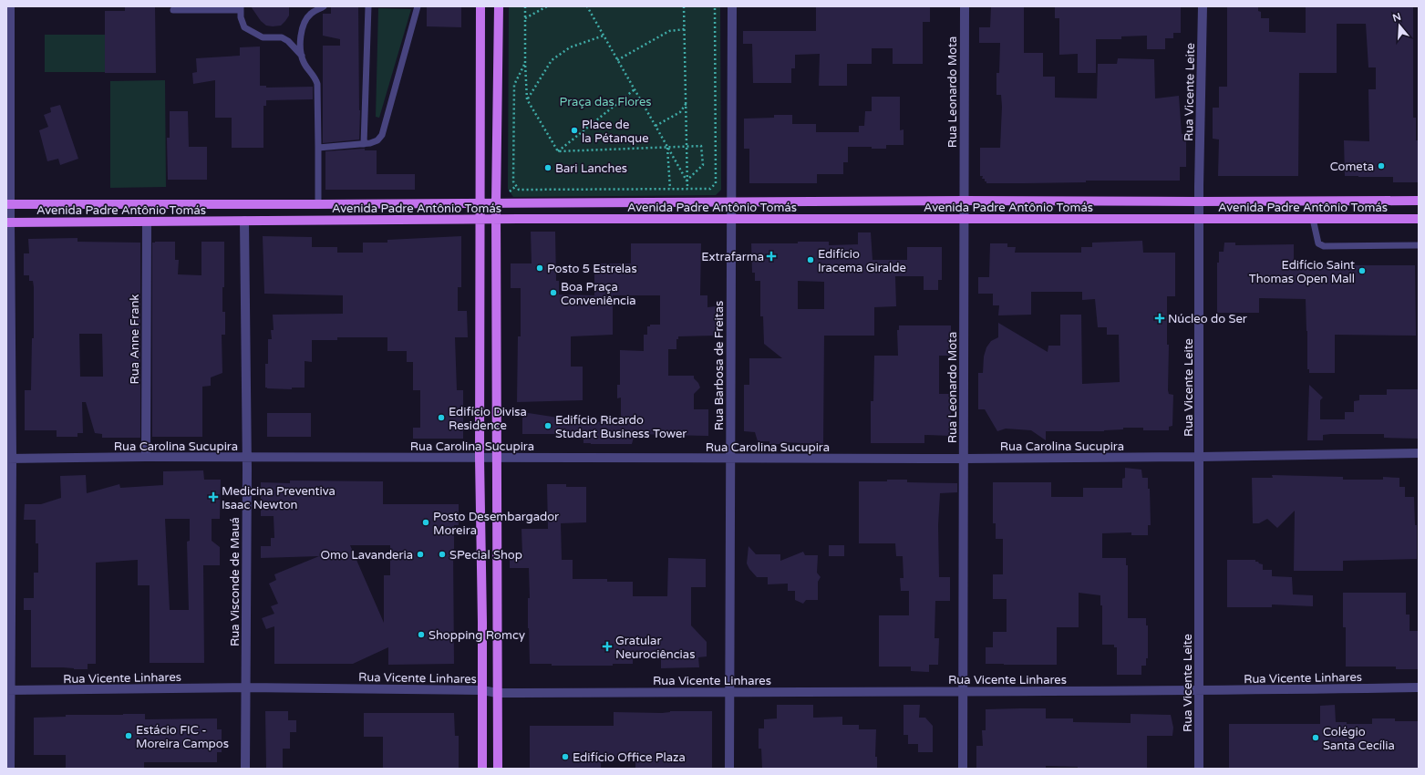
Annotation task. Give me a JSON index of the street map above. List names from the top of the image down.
{
  "streets": {
    "main road": ["Avenida Padre Antônio Tomás"],
    "street": [
      "Rua Leonardo Mota",
      "Rua Vicente Leite",
      "Rua Anne Frank",
      "Rua Barbosa de Freitas",
      "Rua Carolina Sucupira",
      "Rua Visconde de Mauá",
      "Rua Vicente Linhares"
    ]
  },
  "crossings": [
    ["Rua Leonardo Mota", "Avenida Padre Antônio Tomás"],
    ["Rua Leonardo Mota", "Rua Carolina Sucupira"],
    ["Rua Leonardo Mota", "Rua Vicente Linhares"],
    ["Rua Vicente Leite", "Avenida Padre Antônio Tomás"],
    ["Rua Vicente Leite", "Rua Carolina Sucupira"],
    ["Rua Vicente Leite", "Rua Vicente Linhares"],
    ["Avenida Padre Antônio Tomás", "Rua Anne Frank"],
    ["Avenida Padre Antônio Tomás", "Rua Barbosa de Freitas"],
    ["Avenida Padre Antônio Tomás", "Rua Visconde de Mauá"],
    ["Rua Anne Frank", "Rua Carolina Sucupira"],
    ["Rua Barbosa de Freitas", "Rua Carolina Sucupira"],
    ["Rua Barbosa de Freitas", "Rua Vicente Linhares"],
    ["Rua Carolina Sucupira", "Rua Visconde de Mauá"],
    ["Rua Visconde de Mauá", "Rua Vicente Linhares"]
  ],
  "parks": ["Praça das Flores"],
  "places": {
    "other": [
      "Place de la Pétanque",
      "Cometa",
      "Bari Lanches",
      "Edifício Iracema Giralde",
      "Posto 5 Estrelas",
      "Edifício Saint Thomas Open Mall",
      "Boa Praça Conveniência",
      "Edifício Divisa Residence",
      "Edifício Ricardo Studart Business Tower",
      "Posto Desembargador Moreira",
      "Omo Lavanderia",
      "SPecial Shop",
      "Shopping Romcy",
      "Estácio FIC - Moreira Campos",
      "Colégio Santa Cecília",
      "Edifício Office Plaza"
    ],
    "health": [
      "Extrafarma",
      "Núcleo do Ser",
      "Medicina Preventiva Isaac Newton",
      "Gratular Neurociências"
    ]
  },
  "north": "top"
}
